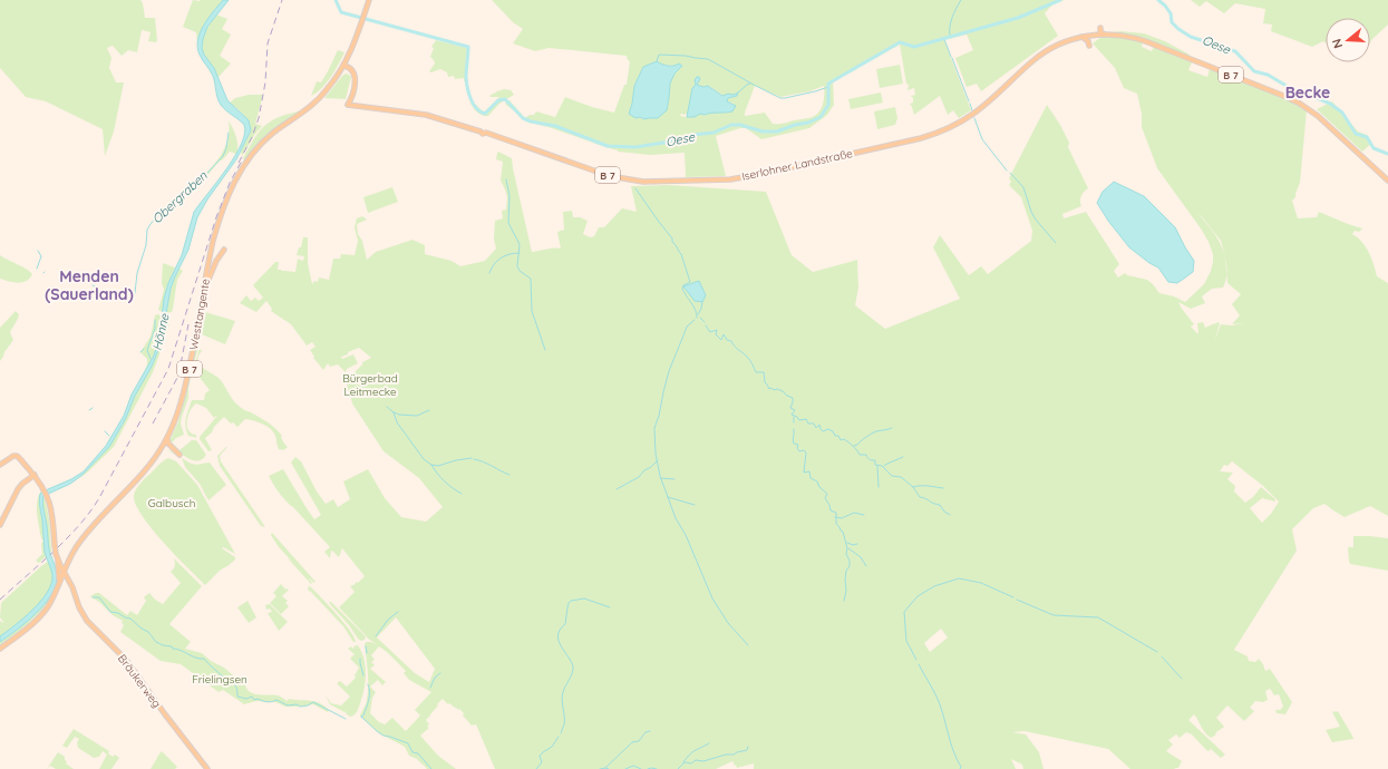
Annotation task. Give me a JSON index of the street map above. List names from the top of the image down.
{
  "streets": {
    "main road": [
      "B 7",
      "Iserlohner Landstraße",
      "Westtangente",
      "Bräukerweg"
    ]
  },
  "crossings": [
    ["B 7", "Iserlohner Landstraße"],
    ["Westtangente", "Bräukerweg"]
  ],
  "districts": ["Becke", "Menden (Sauerland)"],
  "water": ["Oese", "Obergraben", "Hönne"],
  "parks": ["Bürgerbad Leitmecke", "Galbusch", "Frielingsen"],
  "north": "left"
}
